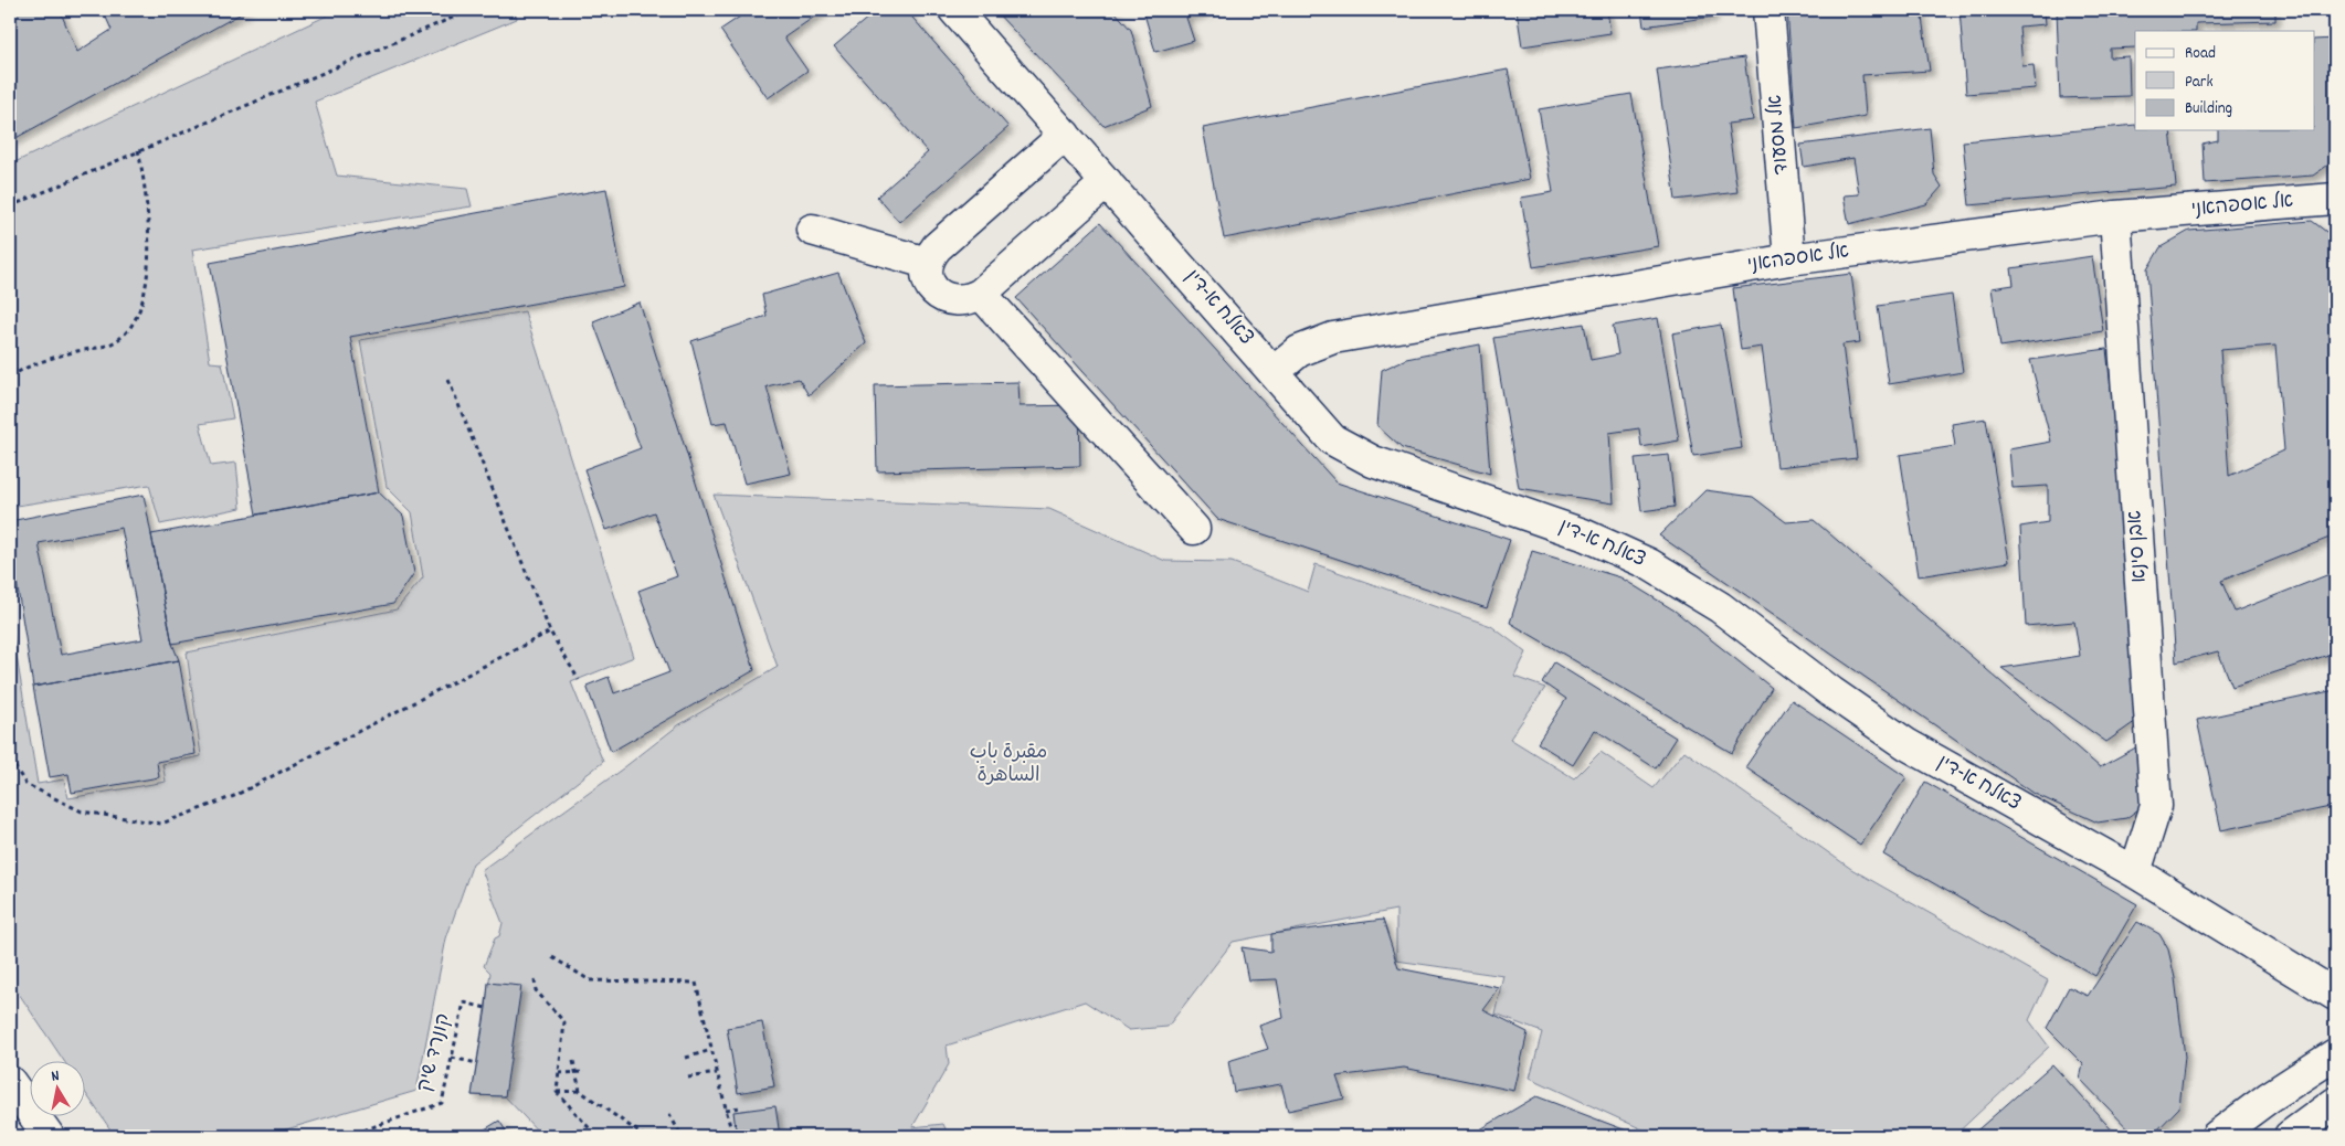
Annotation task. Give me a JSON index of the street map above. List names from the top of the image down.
{
  "streets": {
    "street": [
      "אל מסעוד",
      "אל אספהאני",
      "צאלח א-דין",
      "אבן סינא"
    ],
    "path": ["קונרד שיק"]
  },
  "crossings": [
    ["אל מסעוד", "אל אספהאני"],
    ["אל אספהאני", "צאלח א-דין"],
    ["אל אספהאני", "אבן סינא"],
    ["צאלח א-דין", "אבן סינא"]
  ],
  "parks": ["مقبرة باب الساهرة"],
  "legend": ["Road", "Park", "Building"],
  "north": "top"
}
